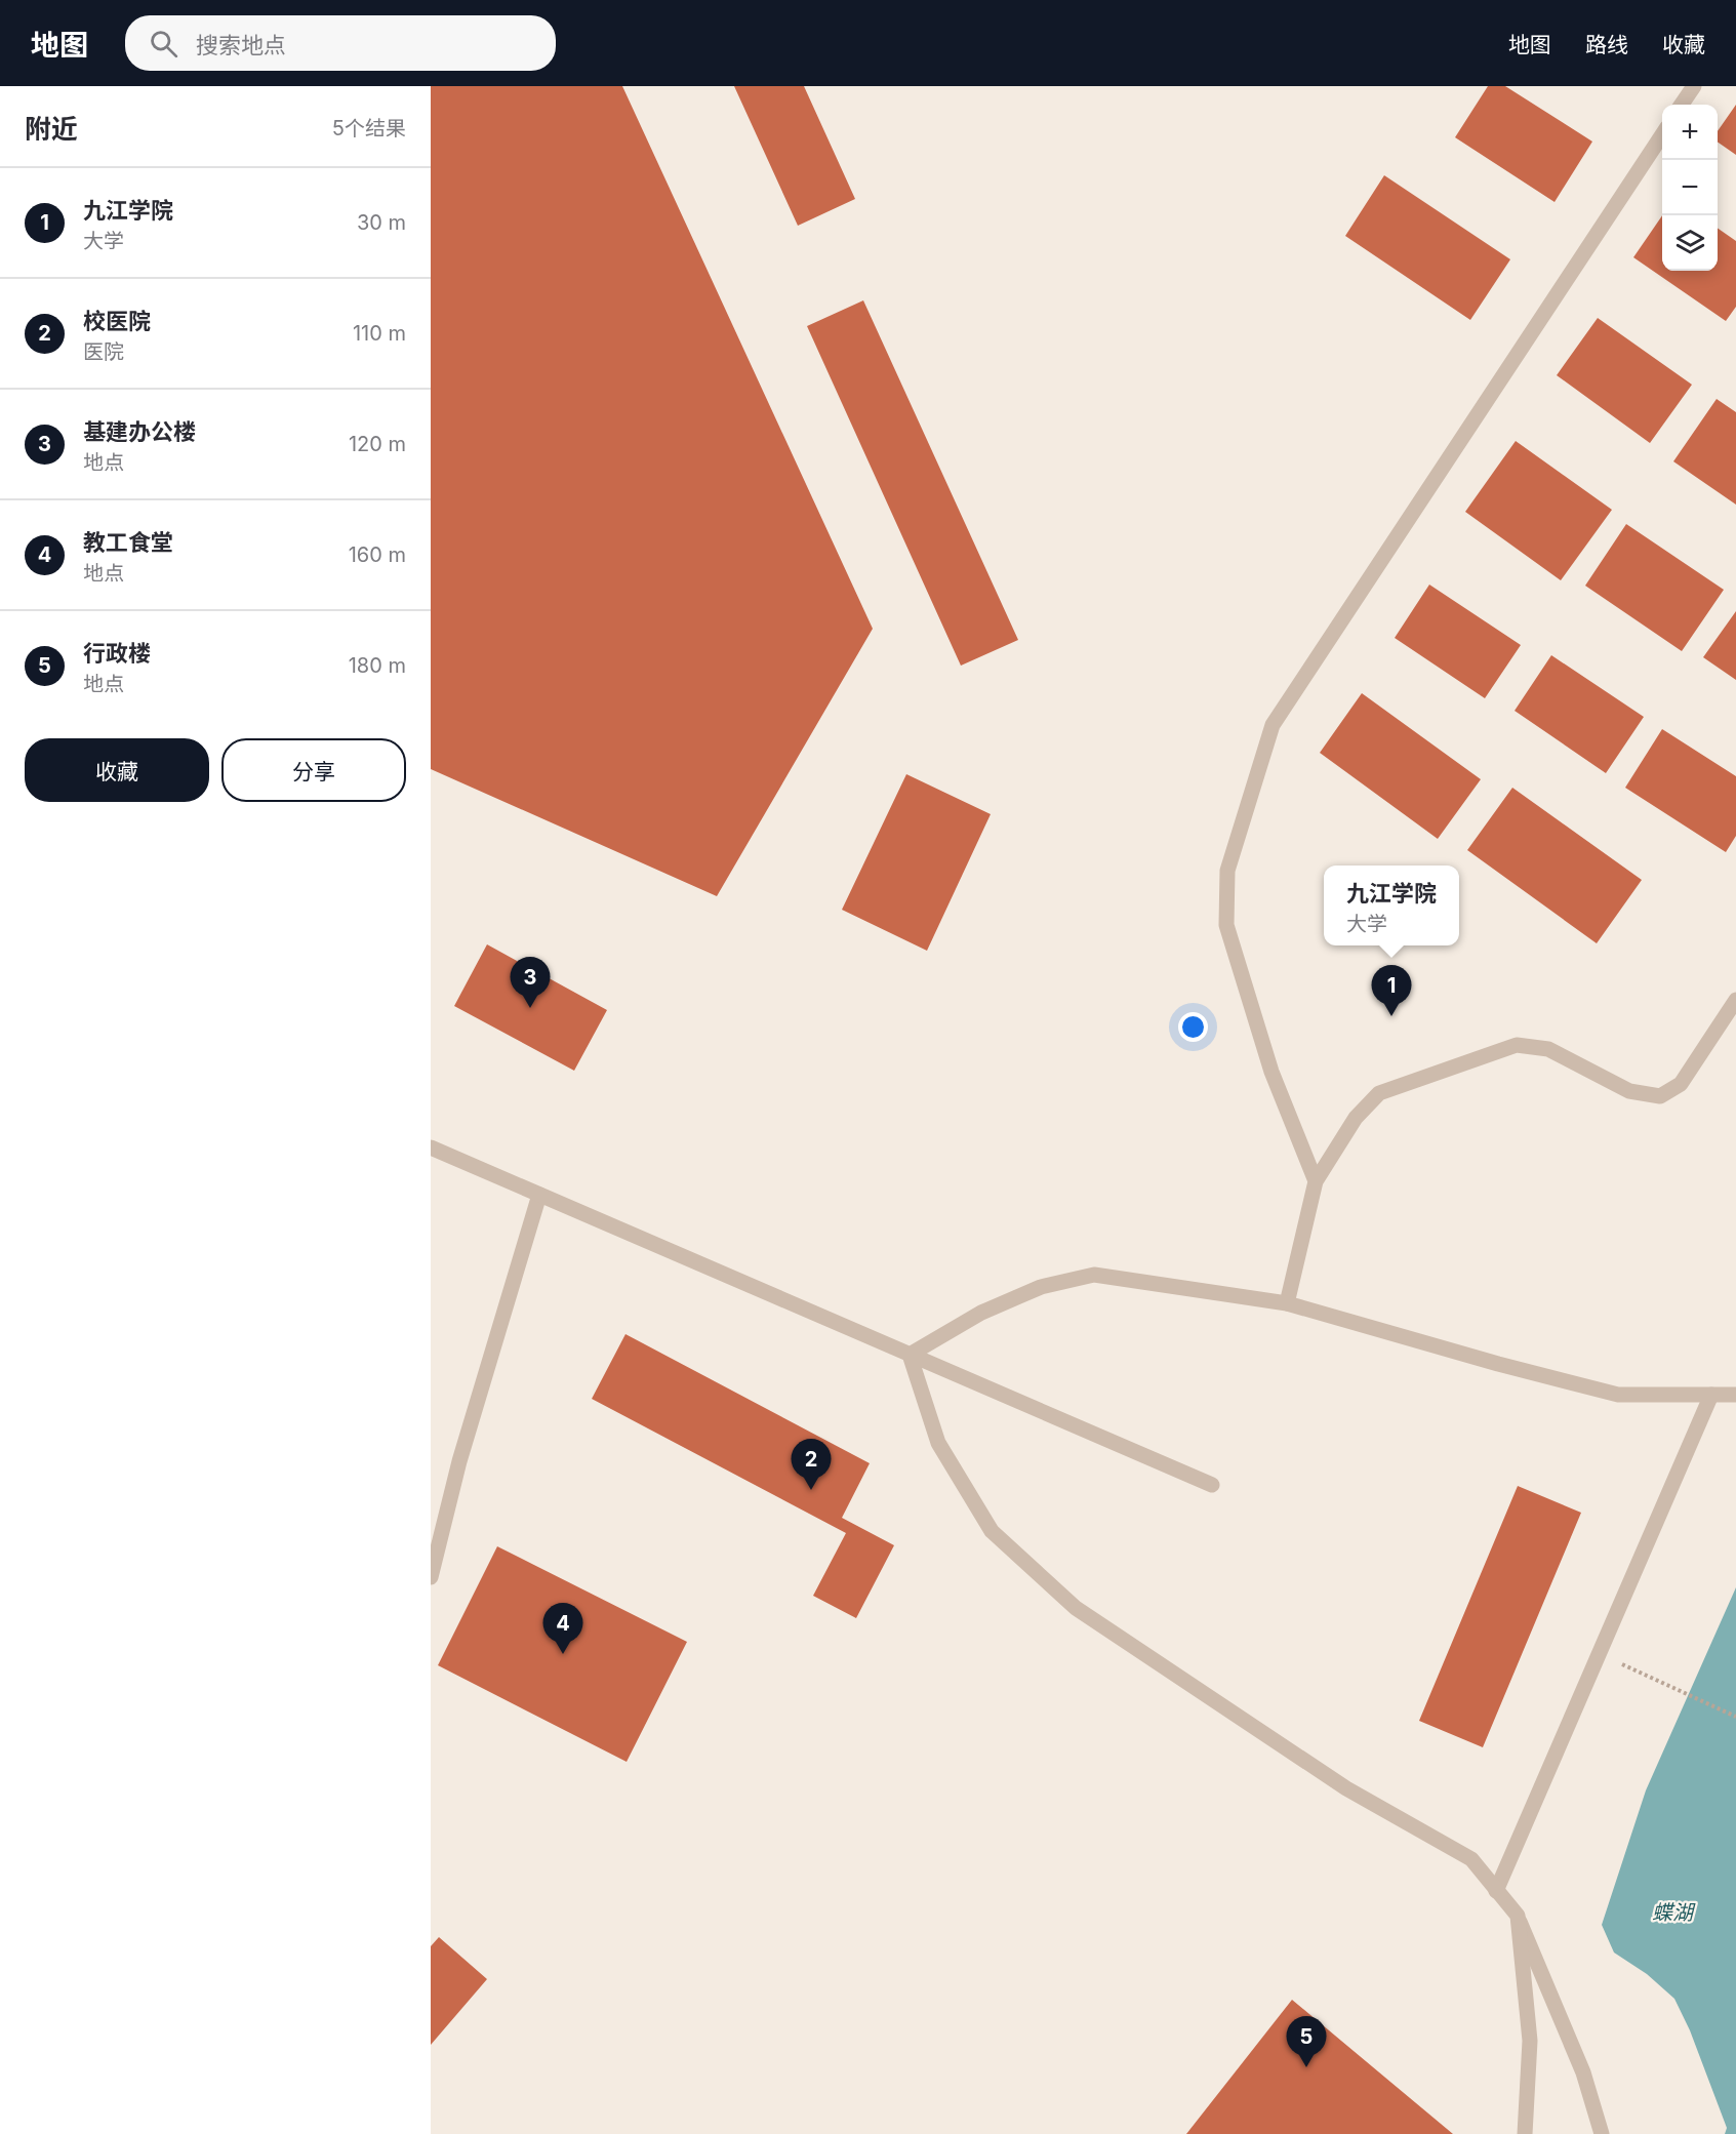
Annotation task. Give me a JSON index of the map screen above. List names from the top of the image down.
{
  "water": ["蝶湖"],
  "page": {
    "header": "地图",
    "search": "搜索地点",
    "nav": ["地图", "路线", "收藏"],
    "heading": ["附近", "5个结果"],
    "map_buttons": ["+", "−"],
    "list": [
      {
        "mark": "1",
        "name": "九江学院",
        "note": "大学",
        "value": "30 m"
      },
      {
        "mark": "2",
        "name": "校医院",
        "note": "医院",
        "value": "110 m"
      },
      {
        "mark": "3",
        "name": "基建办公楼",
        "note": "地点",
        "value": "120 m"
      },
      {
        "mark": "4",
        "name": "教工食堂",
        "note": "地点",
        "value": "160 m"
      },
      {
        "mark": "5",
        "name": "行政楼",
        "note": "地点",
        "value": "180 m"
      }
    ],
    "buttons": ["收藏", "分享"],
    "popup": ["九江学院", "大学"],
    "pins": [
      "3",
      "1",
      "2",
      "4",
      "5"
    ]
  }
}
